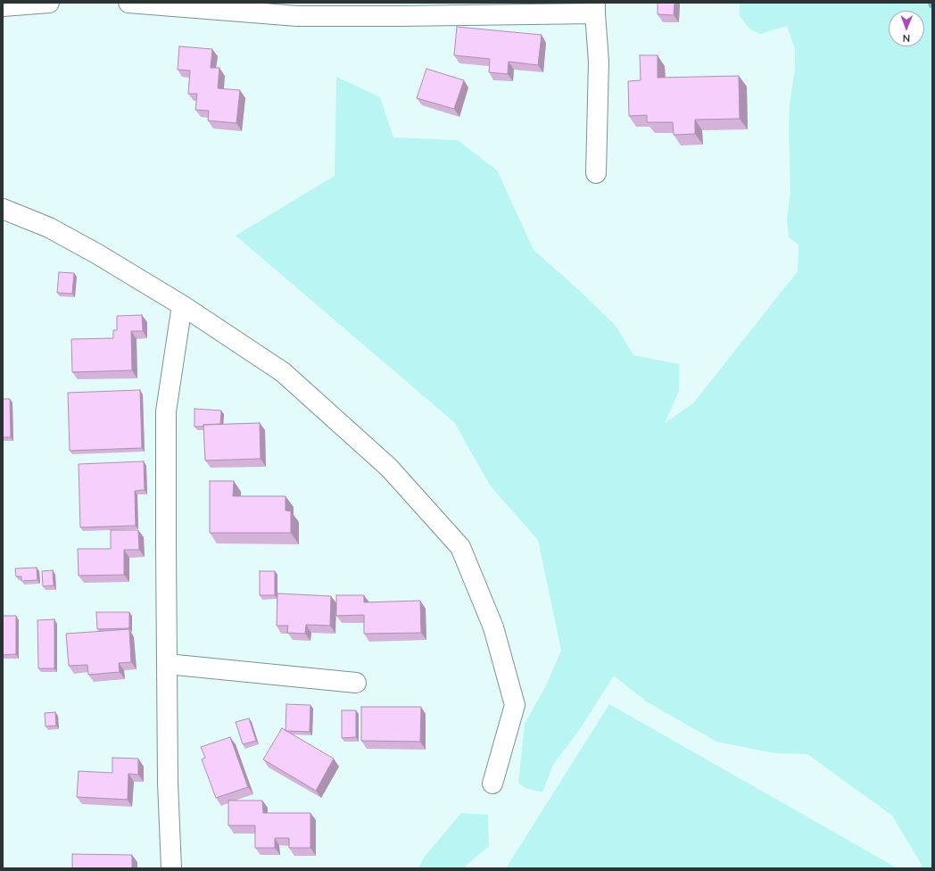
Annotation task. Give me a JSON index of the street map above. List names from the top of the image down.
{
  "north": "bottom"
}
